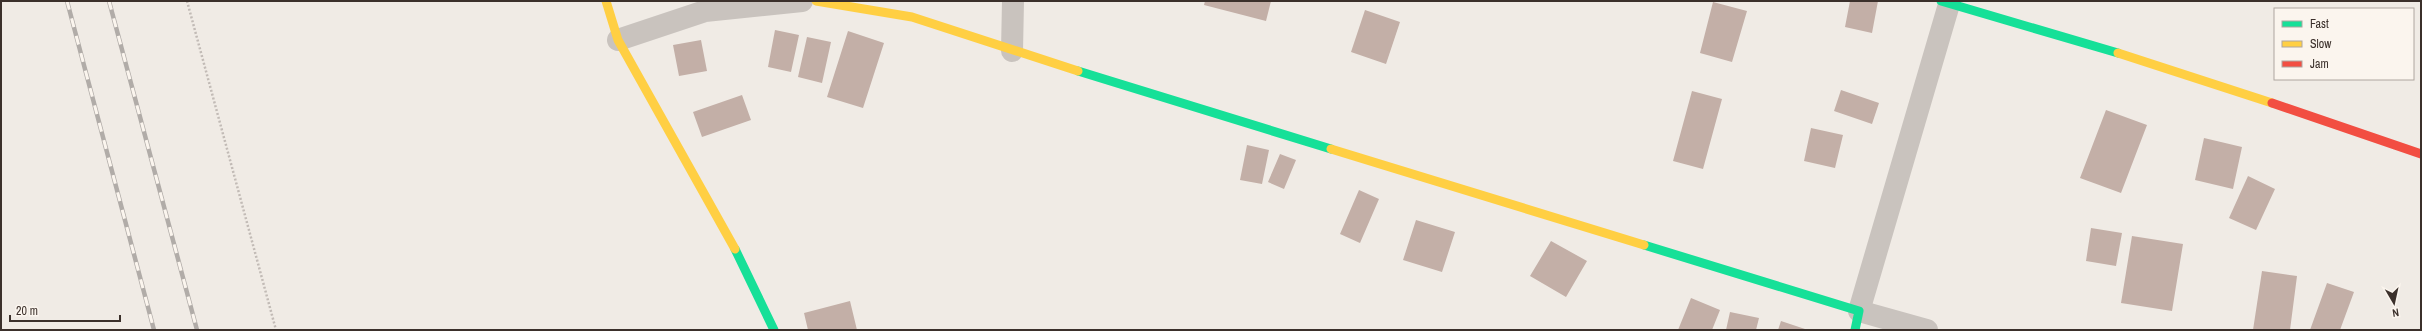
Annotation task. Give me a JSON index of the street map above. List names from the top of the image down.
{
  "legend": ["Fast", "Slow", "Jam"],
  "scale_bar": "20 m",
  "north": "bottom"
}
